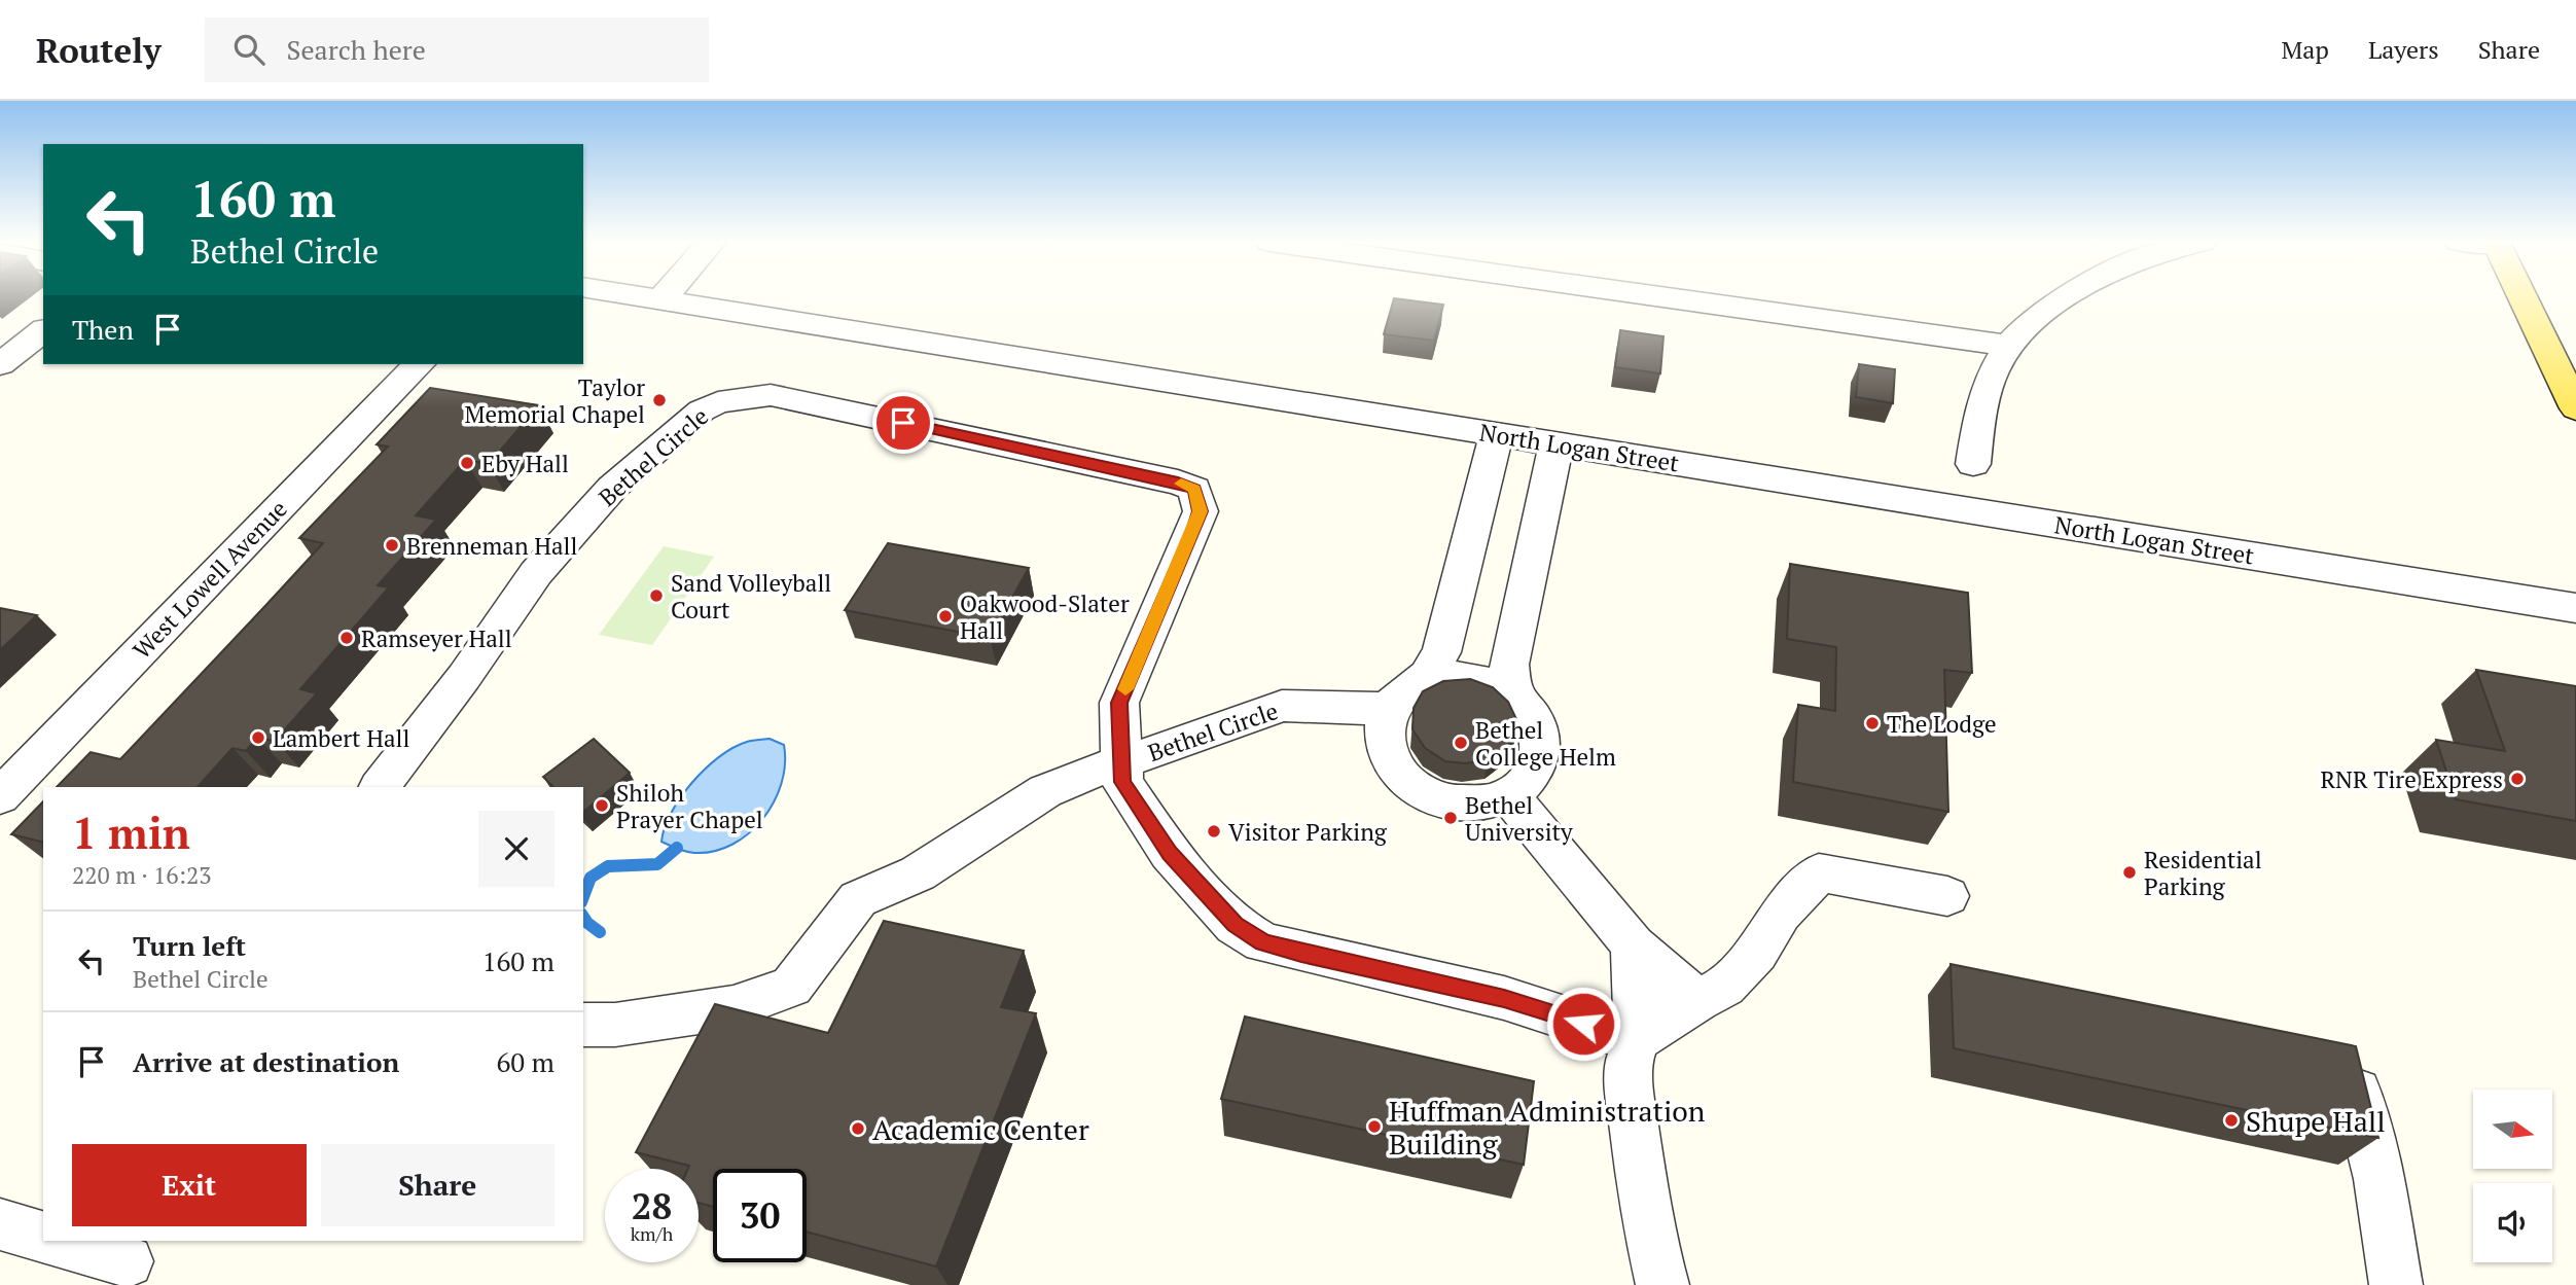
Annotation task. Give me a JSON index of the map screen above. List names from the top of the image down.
{
  "streets": {
    "street": ["North Logan Street", "Bethel Circle", "West Lowell Avenue"]
  },
  "places": [
    "Taylor Memorial Chapel",
    "Eby Hall",
    "Brenneman Hall",
    "Sand Volleyball Court",
    "Oakwood-Slater Hall",
    "Ramseyer Hall",
    "The Lodge",
    "Lambert Hall",
    "Bethel College Helm",
    "RNR Tire Express",
    "Shiloh Prayer Chapel",
    "Bethel University",
    "Visitor Parking",
    "Residential Parking",
    "Shupe Hall",
    "Huffman Administration Building",
    "Academic Center"
  ],
  "north": "right",
  "page": {
    "header": "Routely",
    "search": "Search here",
    "nav": ["Map", "Layers", "Share"],
    "turn": ["160 m", "Bethel Circle"],
    "then": "Then",
    "heading": ["1 min", "220 m · 16:23"],
    "list": [
      {
        "name": "Turn left",
        "note": "Bethel Circle",
        "value": "160 m"
      },
      {
        "name": "Arrive at destination",
        "value": "60 m"
      }
    ],
    "buttons": ["Exit", "Share"],
    "speed": "28 km/h",
    "limit": "30"
  }
}
